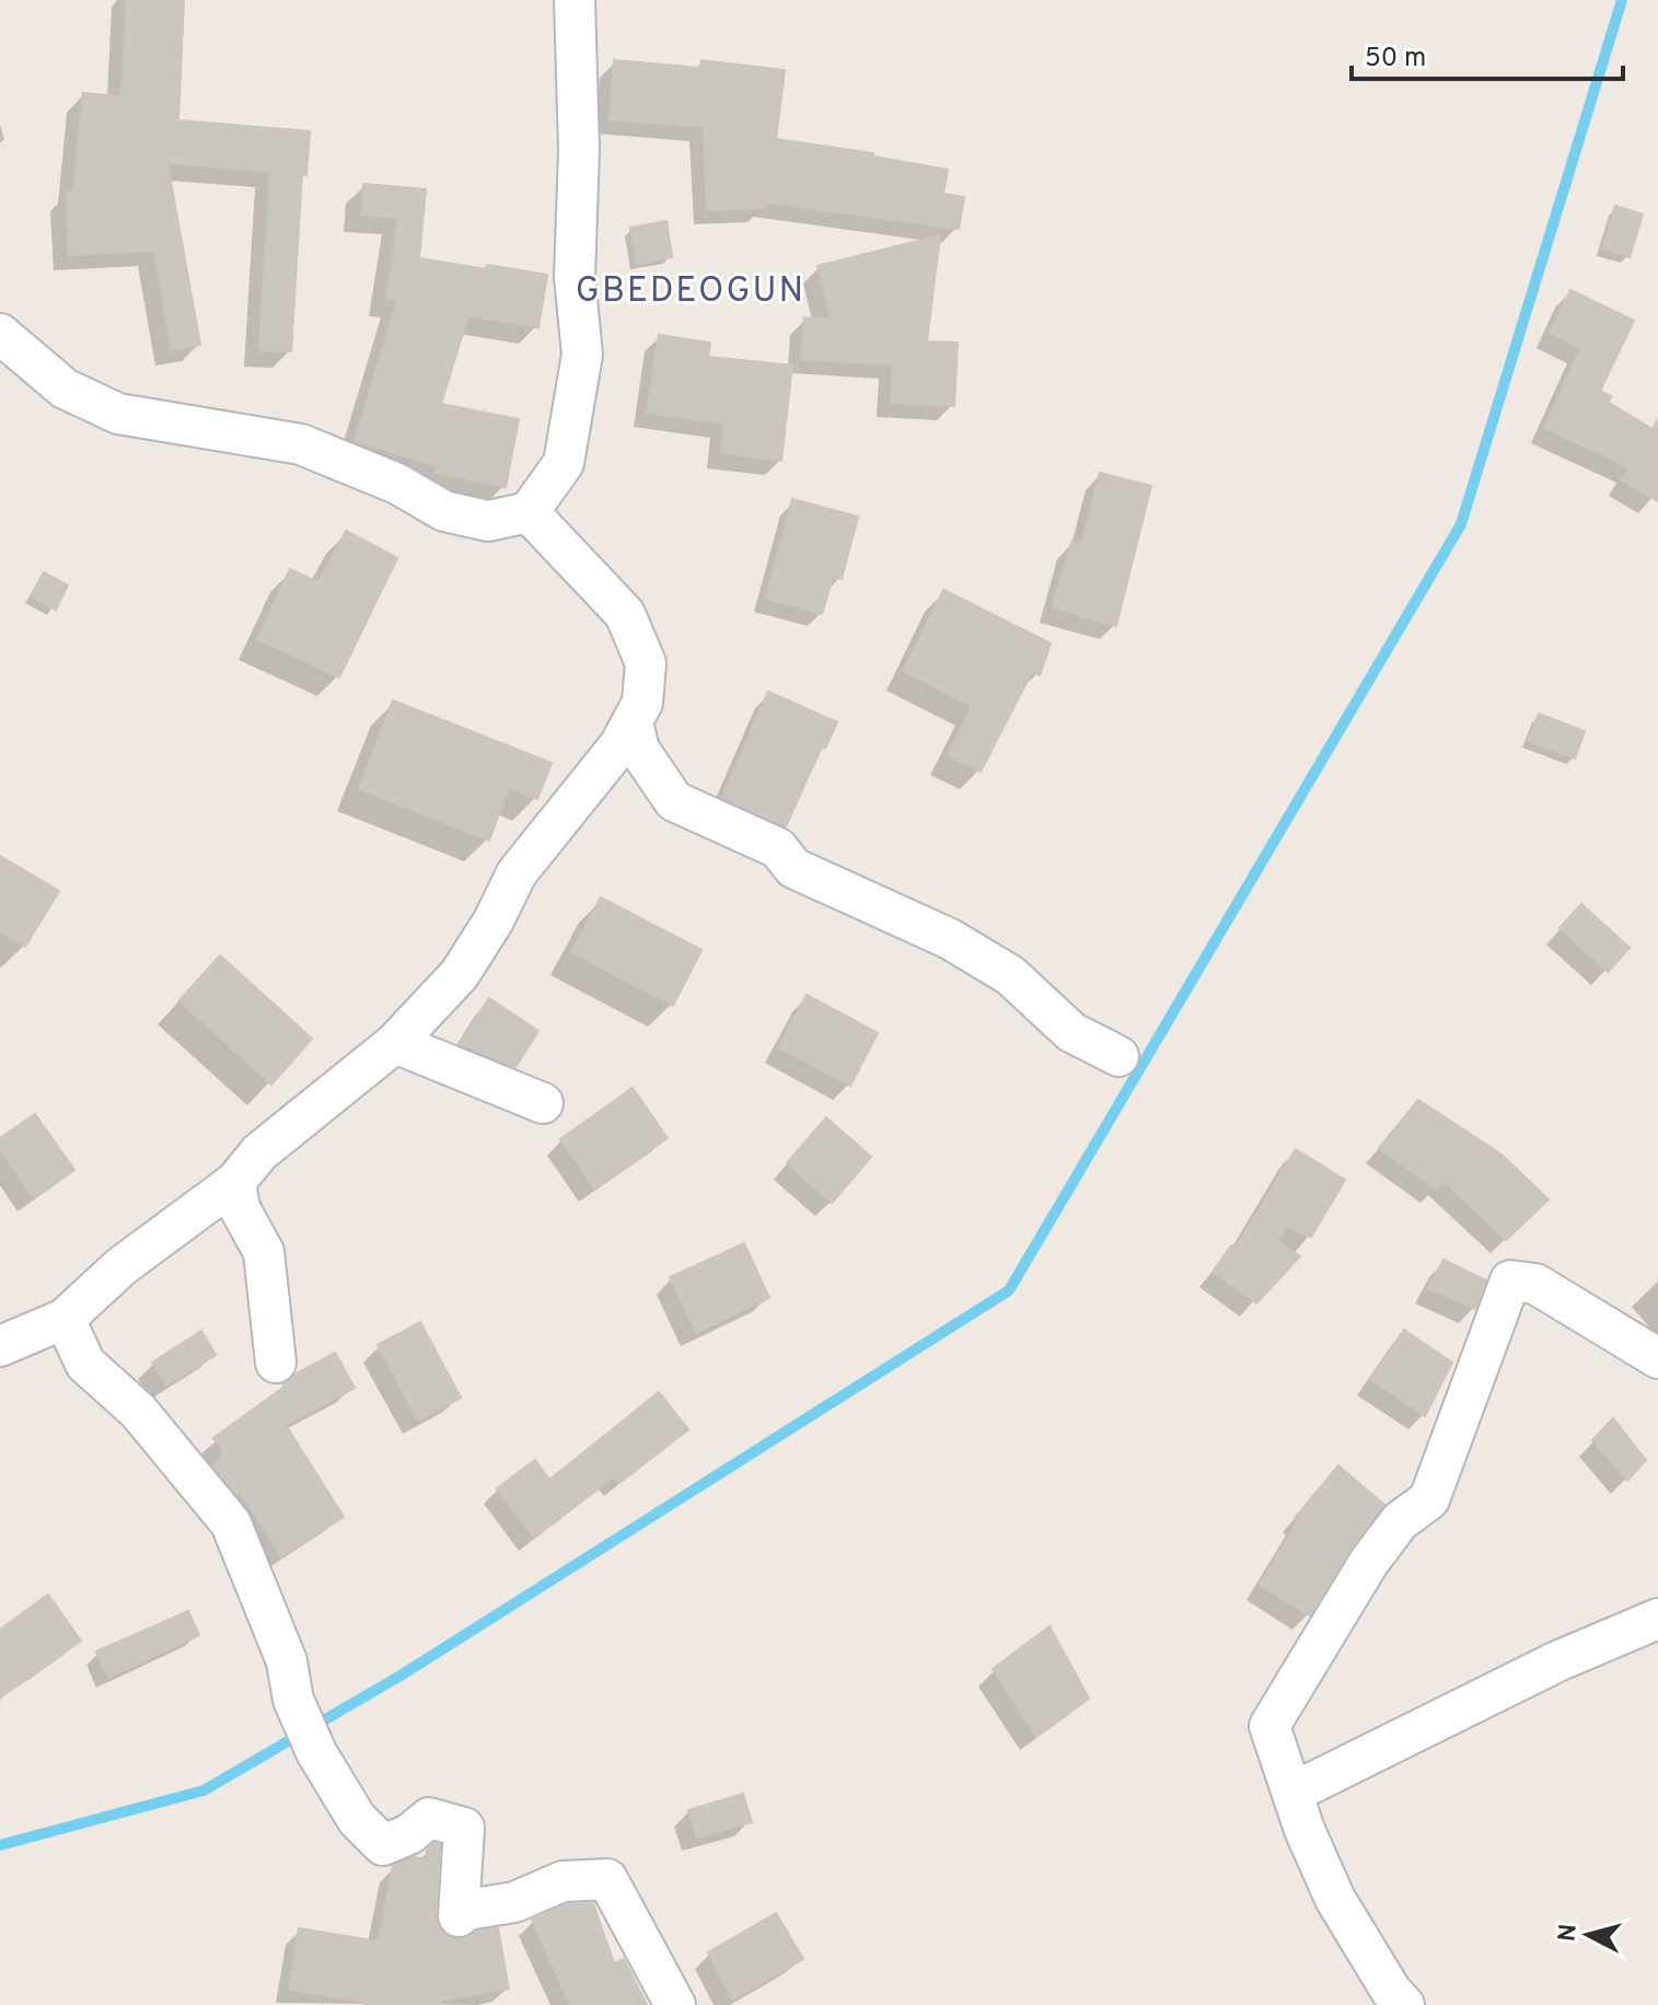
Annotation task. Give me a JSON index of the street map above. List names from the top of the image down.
{
  "districts": ["GBEDEOGUN"],
  "scale_bar": "50 m",
  "north": "left"
}
